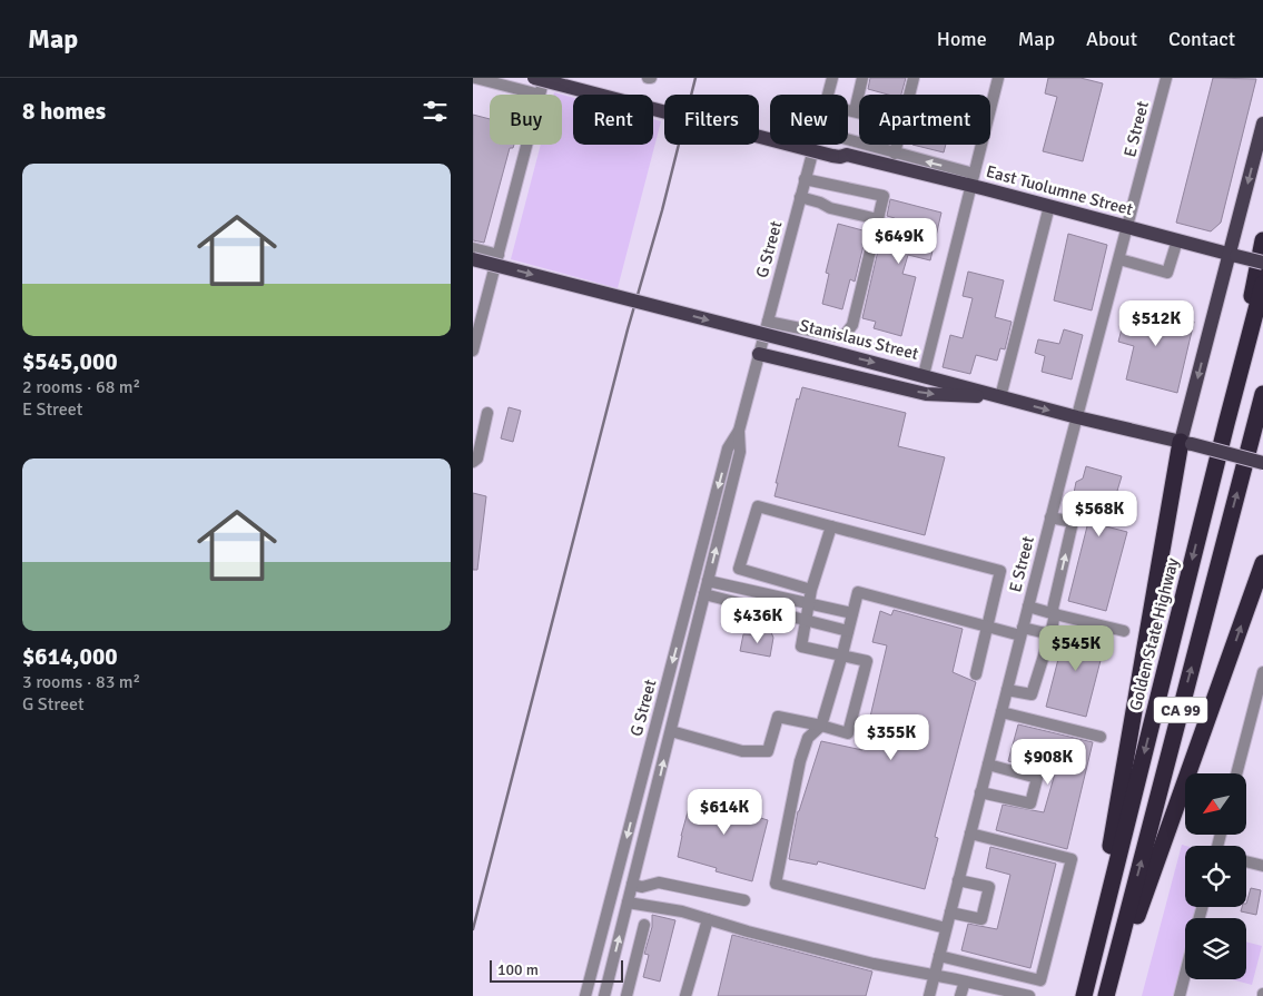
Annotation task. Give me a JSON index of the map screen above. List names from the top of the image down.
{
  "streets": {
    "highway": ["Golden State Highway", "CA 99"],
    "main road": ["East Tuolumne Street", "Stanislaus Street"],
    "street": ["E Street", "G Street"]
  },
  "crossings": [
    ["E Street", "East Tuolumne Street"],
    ["E Street", "Stanislaus Street"]
  ],
  "scale_bar": "100 m",
  "north": "bottom left",
  "page": {
    "header": "Map",
    "nav": [
      "Home",
      "Map",
      "About",
      "Contact"
    ],
    "heading": "8 homes",
    "chip": [
      "Buy",
      "Rent",
      "Filters",
      "New",
      "Apartment"
    ],
    "list": [
      {
        "name": "$545,000",
        "note": "2 rooms · 68 m² · E Street"
      },
      {
        "name": "$614,000",
        "note": "3 rooms · 83 m² · G Street"
      }
    ],
    "price": [
      "$649K",
      "$512K",
      "$568K",
      "$436K",
      "$545K",
      "$355K",
      "$908K",
      "$614K"
    ],
    "scale": "100 m"
  }
}
